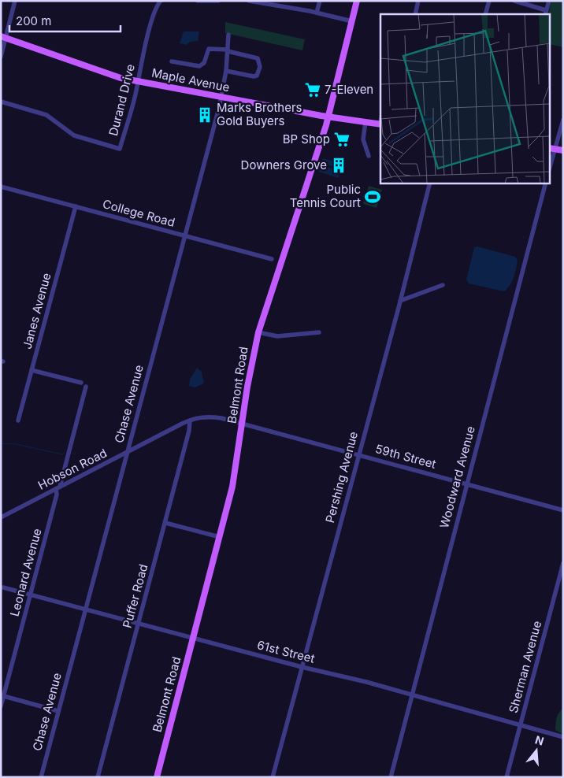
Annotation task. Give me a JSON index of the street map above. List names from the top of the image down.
{
  "streets": {
    "main road": ["Maple Avenue", "Belmont Road"],
    "street": [
      "Durand Drive",
      "College Road",
      "Janes Avenue",
      "Chase Avenue",
      "59th Street",
      "Hobson Road",
      "Pershing Avenue",
      "Woodward Avenue",
      "Leonard Avenue",
      "Puffer Road",
      "61st Street",
      "Sherman Avenue"
    ]
  },
  "crossings": [
    ["Maple Avenue", "Durand Drive"],
    ["Maple Avenue", "Belmont Road"],
    ["Maple Avenue", "Chase Avenue"],
    ["College Road", "Janes Avenue"],
    ["College Road", "Chase Avenue"],
    ["Belmont Road", "59th Street"],
    ["Belmont Road", "Hobson Road"],
    ["Belmont Road", "61st Street"],
    ["Chase Avenue", "Hobson Road"],
    ["Chase Avenue", "61st Street"],
    ["59th Street", "Hobson Road"],
    ["59th Street", "Pershing Avenue"],
    ["59th Street", "Woodward Avenue"],
    ["Hobson Road", "Leonard Avenue"],
    ["Hobson Road", "Puffer Road"],
    ["Pershing Avenue", "61st Street"],
    ["Woodward Avenue", "61st Street"],
    ["Leonard Avenue", "61st Street"],
    ["Puffer Road", "61st Street"],
    ["61st Street", "Sherman Avenue"]
  ],
  "places": {
    "supermarket": ["7-Eleven", "BP Shop"],
    "building": ["Marks Brothers Gold Buyers", "Downers Grove"],
    "sports": ["Public Tennis Court"]
  },
  "scale_bar": "200 m",
  "north": "top"
}
